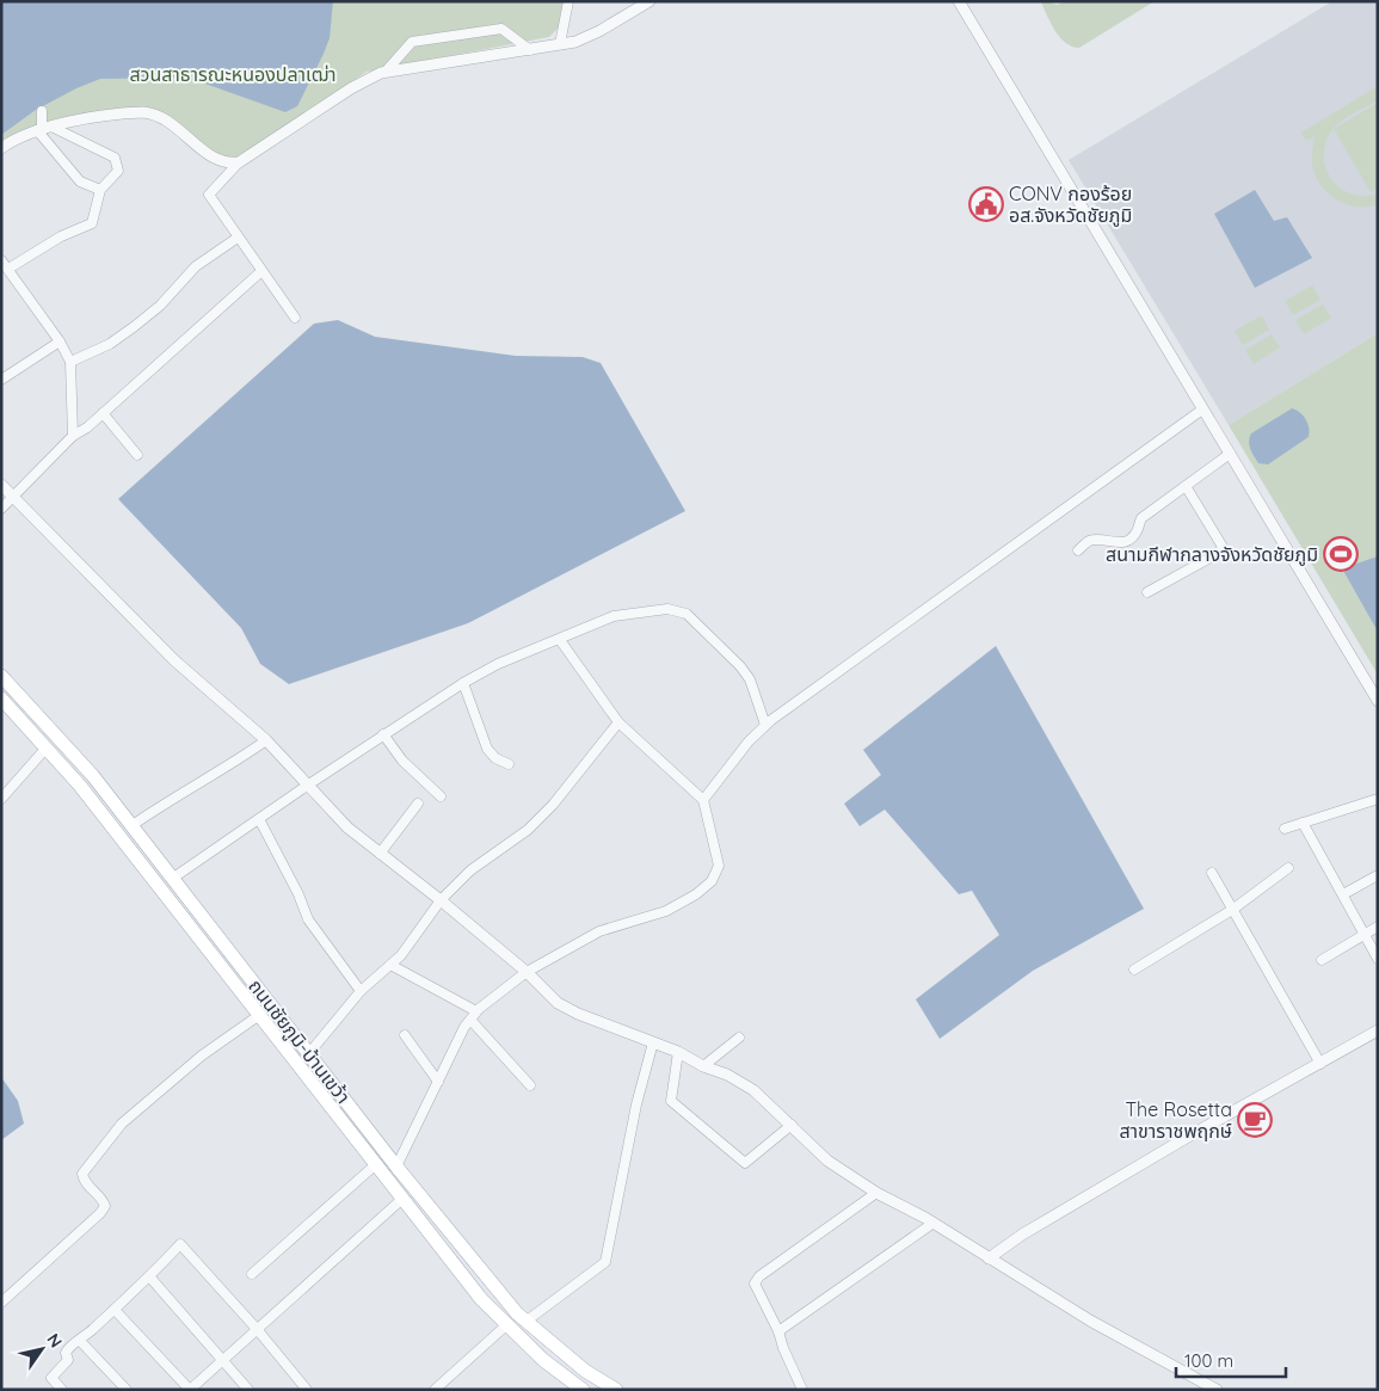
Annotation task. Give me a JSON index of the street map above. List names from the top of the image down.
{
  "streets": {
    "main road": ["ถนนชัยภูมิ-บ้านเขว้า"]
  },
  "parks": ["สวนสาธารณะหนองปลาเฒ่า"],
  "places": {
    "public building": ["CONV กองร้อย อส.จังหวัดชัยภูมิ"],
    "sports": ["สนามกีฬากลางจังหวัดชัยภูมิ"],
    "cafe": ["The Rosetta สาขาราชพฤกษ์"]
  },
  "scale_bar": "100 m",
  "north": "top right"
}
